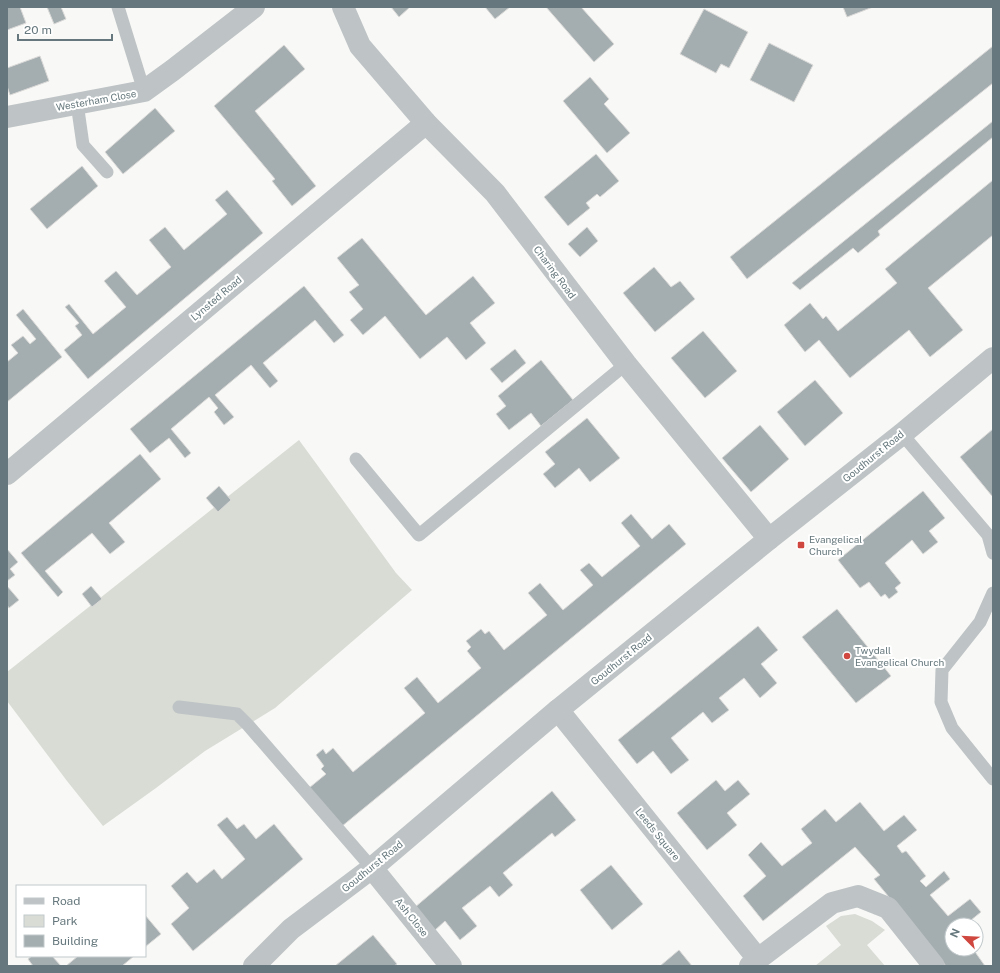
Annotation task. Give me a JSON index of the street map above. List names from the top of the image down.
{
  "streets": {
    "street": [
      "Westerham Close",
      "Charing Road",
      "Lynsted Road",
      "Goudhurst Road",
      "Leeds Square",
      "Ash Close"
    ]
  },
  "crossings": [
    ["Charing Road", "Lynsted Road"],
    ["Charing Road", "Goudhurst Road"],
    ["Goudhurst Road", "Leeds Square"],
    ["Goudhurst Road", "Ash Close"]
  ],
  "places": {
    "transit": ["Evangelical Church"],
    "other": ["Twydall Evangelical Church"]
  },
  "legend": ["Road", "Park", "Building"],
  "scale_bar": "20 m",
  "north": "top left"
}
